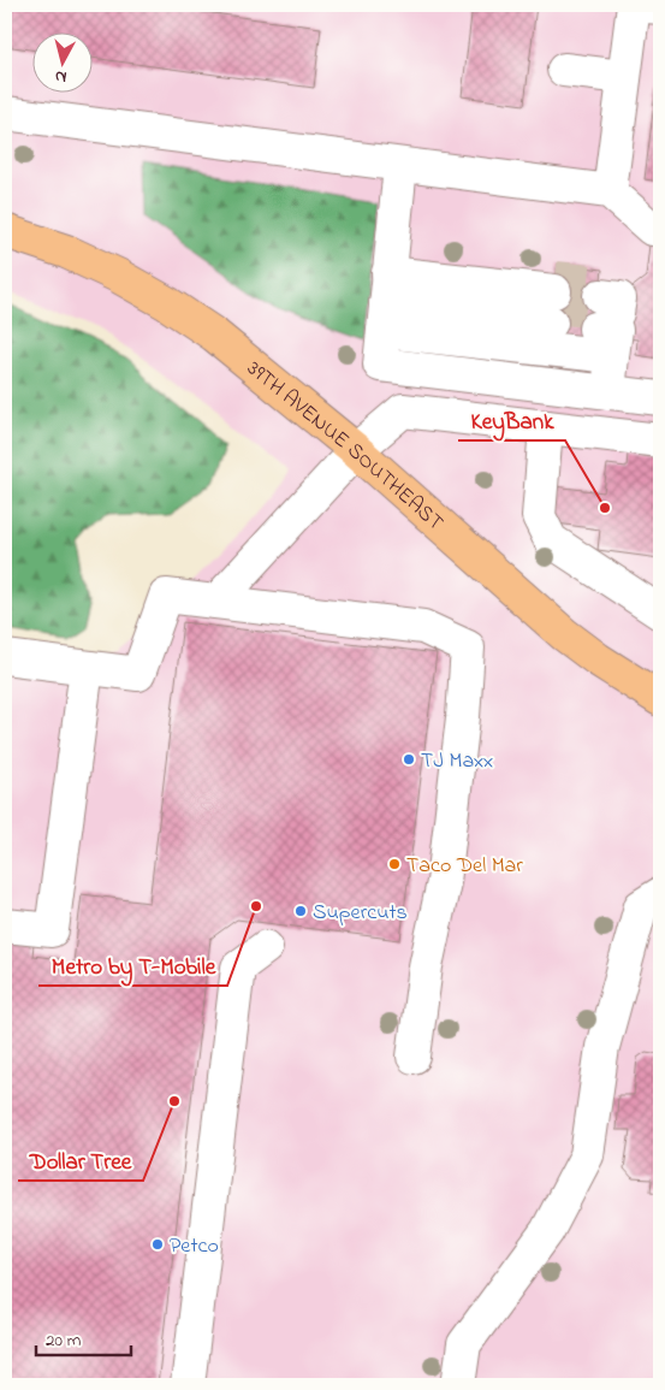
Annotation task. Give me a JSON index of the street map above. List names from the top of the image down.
{
  "streets": {
    "main road": ["39TH AVENUE SOUTHEAST"]
  },
  "places": [
    "KeyBank",
    "TJ Maxx",
    "Taco Del Mar",
    "Metro by T-Mobile",
    "Supercuts",
    "Dollar Tree",
    "Petco"
  ],
  "scale_bar": "20 m",
  "north": "bottom"
}
